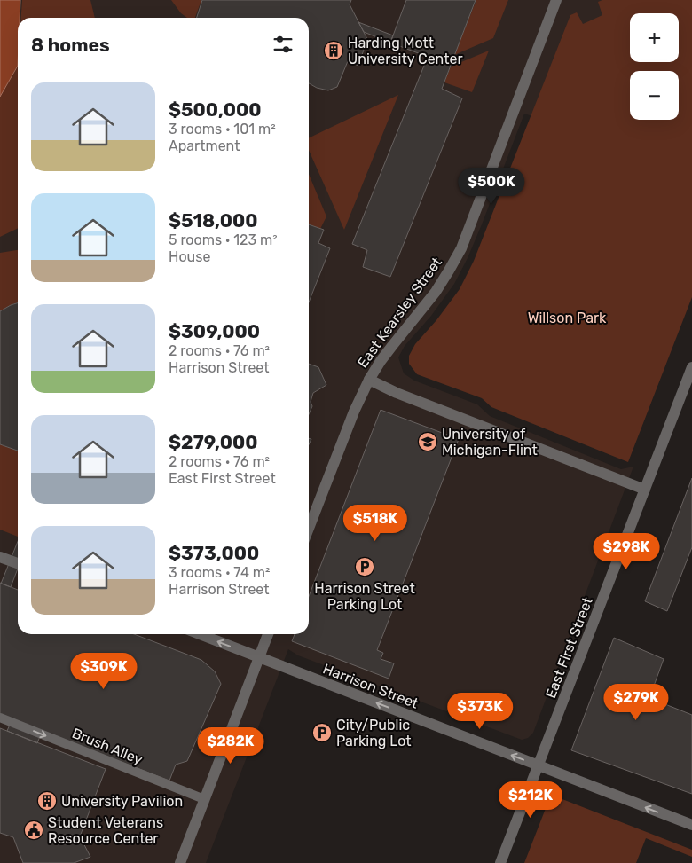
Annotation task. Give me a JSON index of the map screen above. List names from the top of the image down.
{
  "streets": {
    "street": ["East Kearsley Street", "East First Street", "Harrison Street"],
    "lane": ["Brush Alley"]
  },
  "crossings": [
    ["East First Street", "Harrison Street"]
  ],
  "one_way": ["Harrison Street", "Brush Alley"],
  "parks": ["Willson Park"],
  "places": {
    "building": ["Harding Mott University Center", "University Pavilion"],
    "school or university": ["University of Michigan-Flint"],
    "parking": ["Harrison Street Parking Lot", "City/Public Parking Lot"],
    "public building": ["Student Veterans Resource Center"]
  },
  "page": {
    "map_buttons": ["+", "−"],
    "heading": "8 homes",
    "list": [
      {
        "name": "$500,000",
        "note": "3 rooms · 101 m² · Apartment"
      },
      {
        "name": "$518,000",
        "note": "5 rooms · 123 m² · House"
      },
      {
        "name": "$309,000",
        "note": "2 rooms · 76 m² · Harrison Street"
      },
      {
        "name": "$279,000",
        "note": "2 rooms · 76 m² · East First Street"
      },
      {
        "name": "$373,000",
        "note": "3 rooms · 74 m² · Harrison Street"
      }
    ],
    "price": [
      "$500K",
      "$518K",
      "$298K",
      "$309K",
      "$279K",
      "$373K",
      "$282K",
      "$212K"
    ]
  }
}
